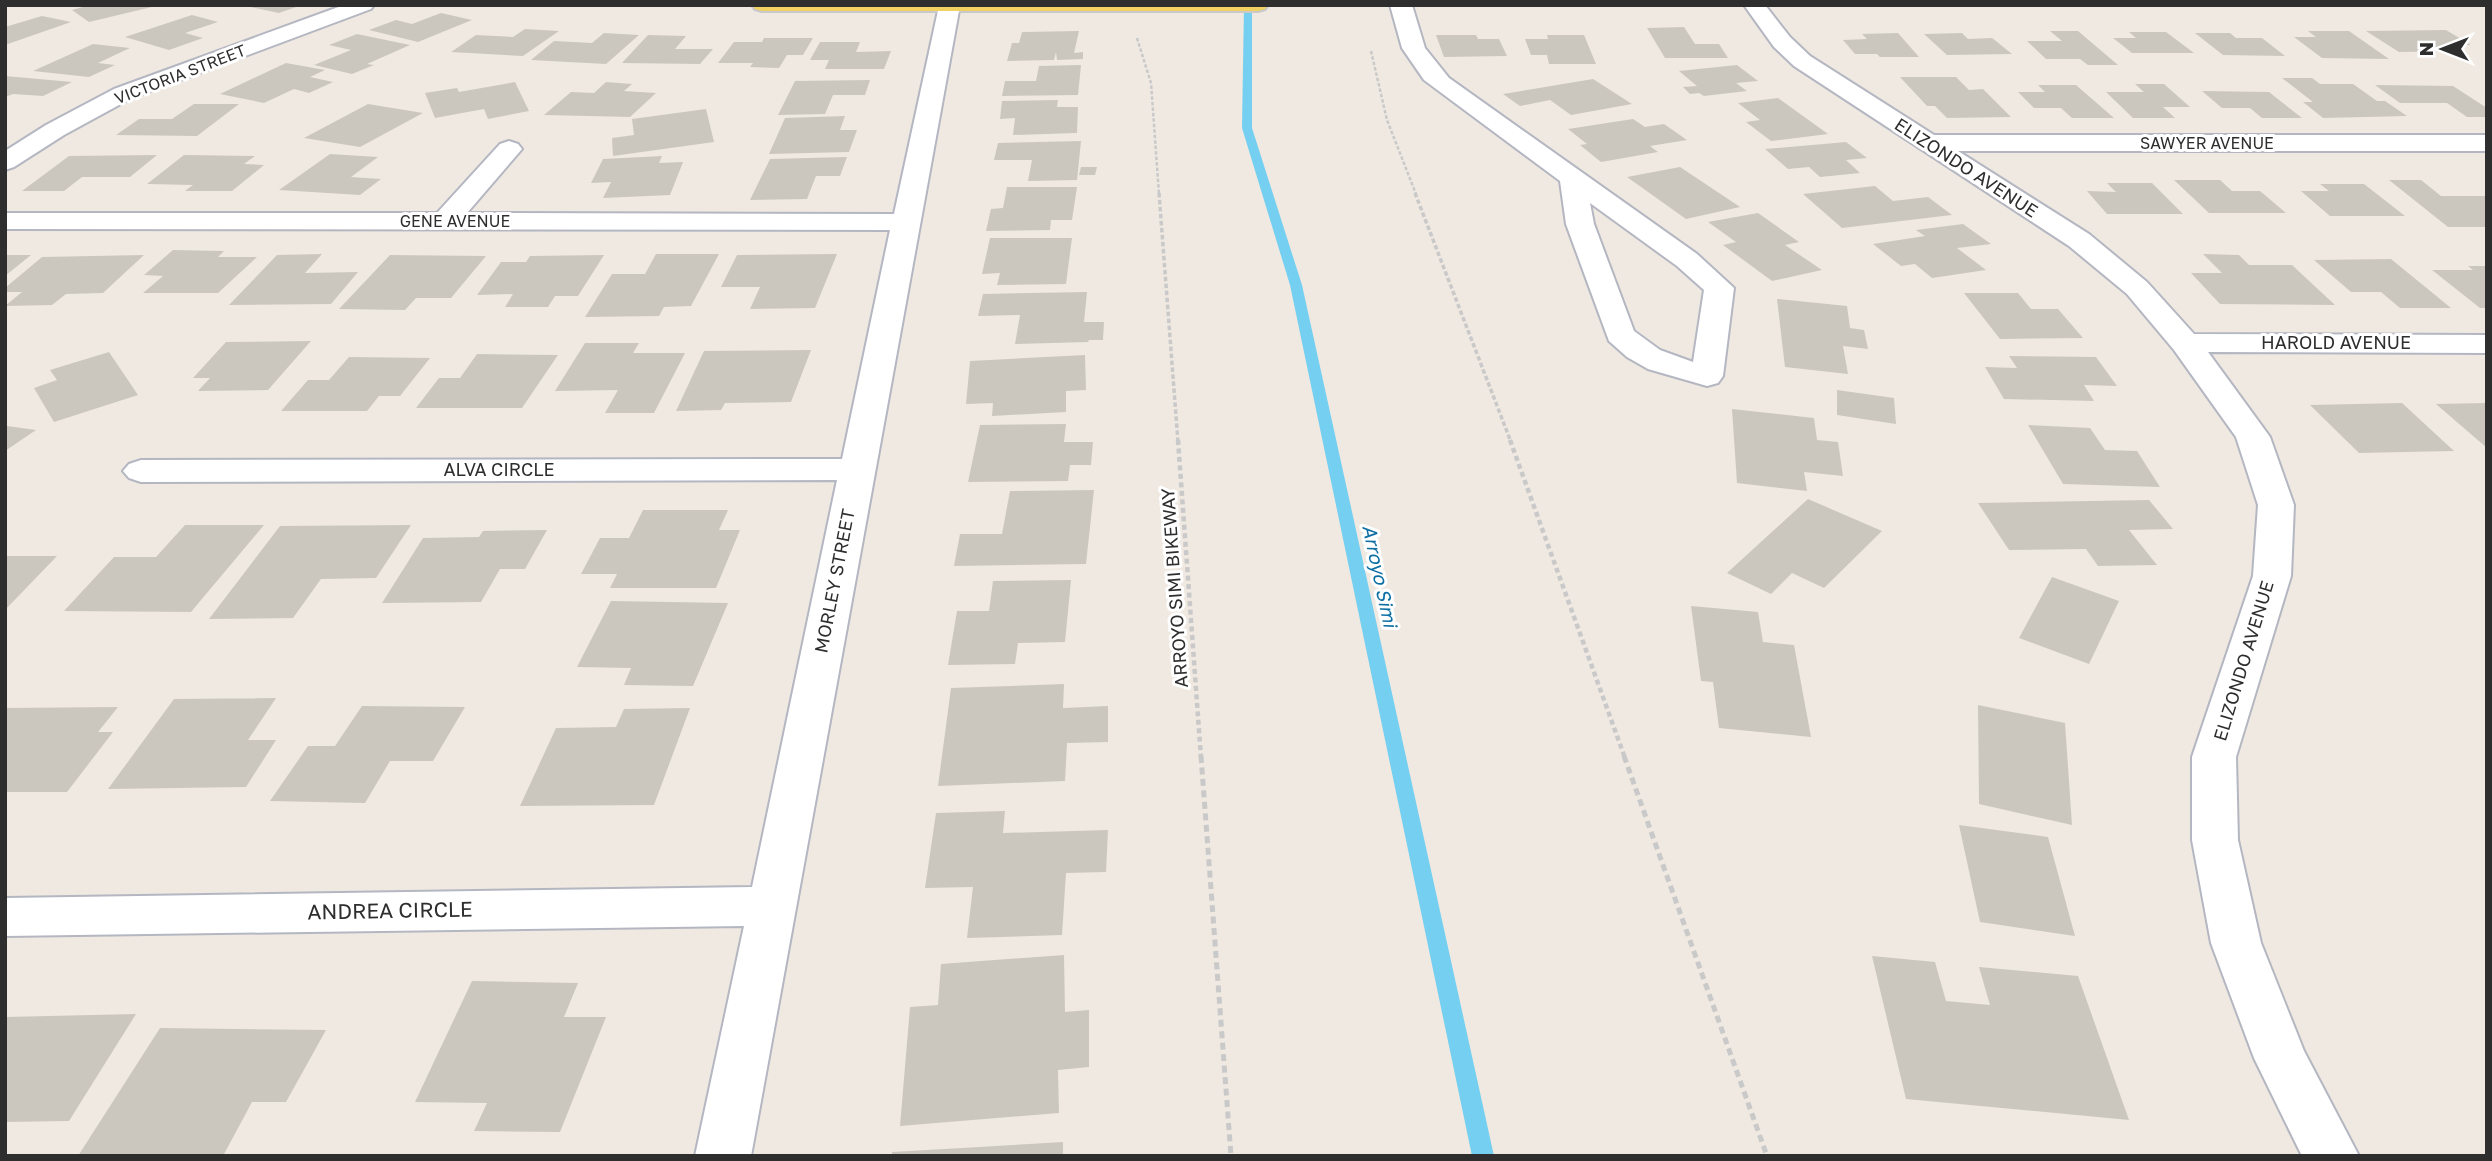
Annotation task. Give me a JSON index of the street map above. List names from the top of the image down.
{
  "streets": {
    "street": [
      "VICTORIA STREET",
      "SAWYER AVENUE",
      "ELIZONDO AVENUE",
      "GENE AVENUE",
      "HAROLD AVENUE",
      "ALVA CIRCLE",
      "MORLEY STREET",
      "ANDREA CIRCLE"
    ],
    "path": ["ARROYO SIMI BIKEWAY"]
  },
  "crossings": [
    ["SAWYER AVENUE", "ELIZONDO AVENUE"],
    ["ELIZONDO AVENUE", "HAROLD AVENUE"],
    ["GENE AVENUE", "MORLEY STREET"],
    ["ALVA CIRCLE", "MORLEY STREET"],
    ["MORLEY STREET", "ANDREA CIRCLE"]
  ],
  "water": ["Arroyo Simi"],
  "north": "left"
}
